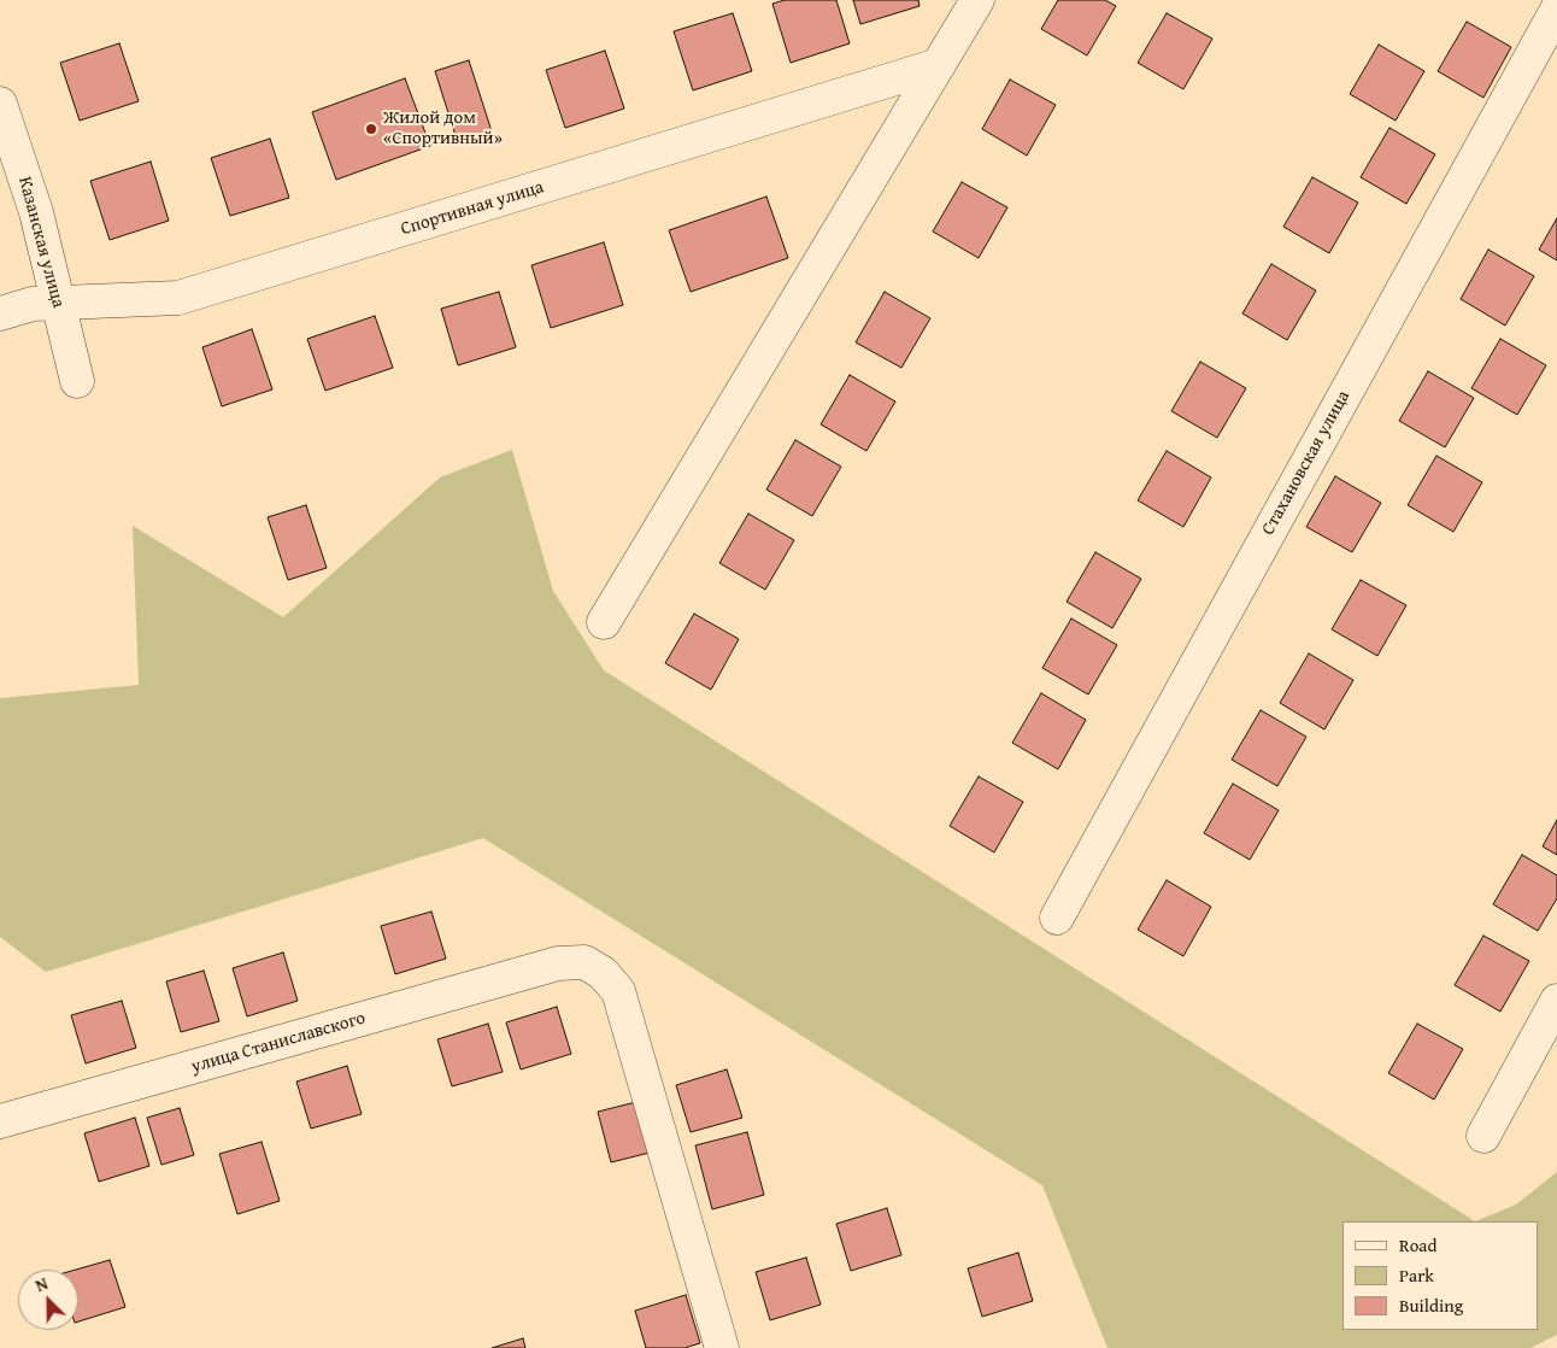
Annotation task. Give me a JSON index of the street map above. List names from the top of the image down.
{
  "streets": {
    "street": [
      "Спортивная улица",
      "Казанская улица",
      "Стахановская улица",
      "улица Станиславского"
    ]
  },
  "crossings": [
    ["Спортивная улица", "Казанская улица"]
  ],
  "places": ["Жилой дом «Спортивный»"],
  "legend": ["Road", "Park", "Building"],
  "north": "top left"
}
